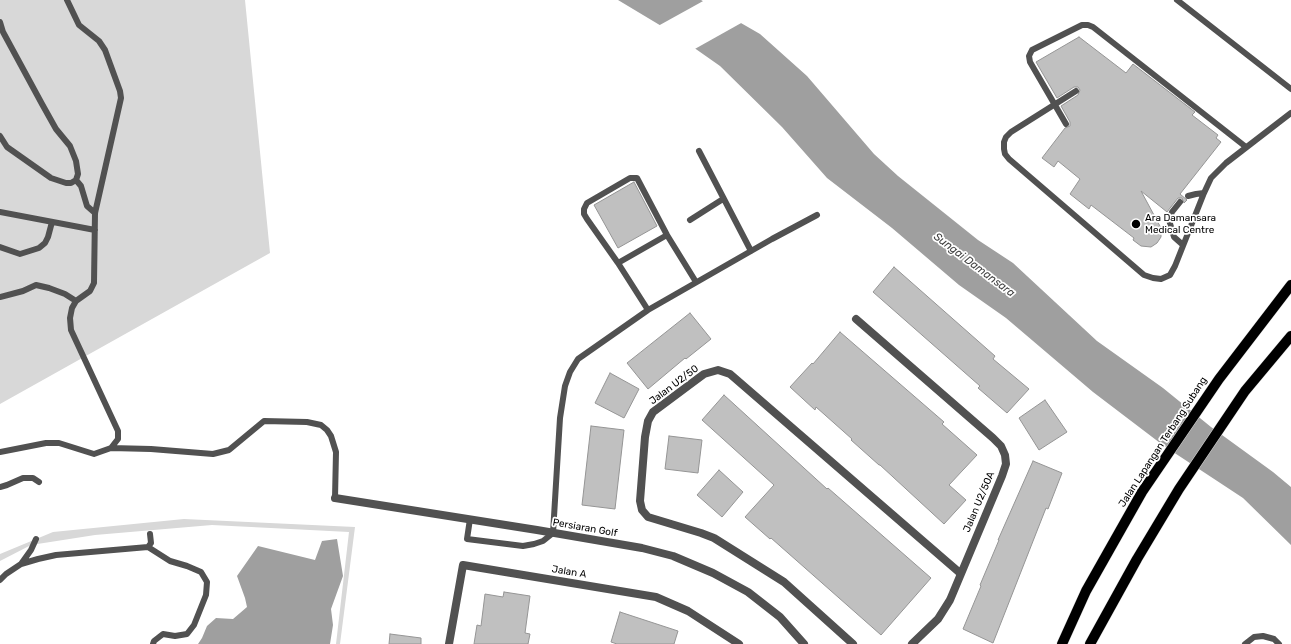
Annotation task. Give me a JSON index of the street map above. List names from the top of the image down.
{
  "streets": {
    "main road": ["Jalan Lapangan Terbang Subang"],
    "street": [
      "Jalan U2/50",
      "Jalan U2/50A",
      "Persiaran Golf",
      "Jalan A"
    ]
  },
  "crossings": [
    ["Jalan U2/50", "Jalan U2/50A"]
  ],
  "water": ["Sungai Damansara"],
  "places": ["Ara Damansara Medical Centre"]
}
